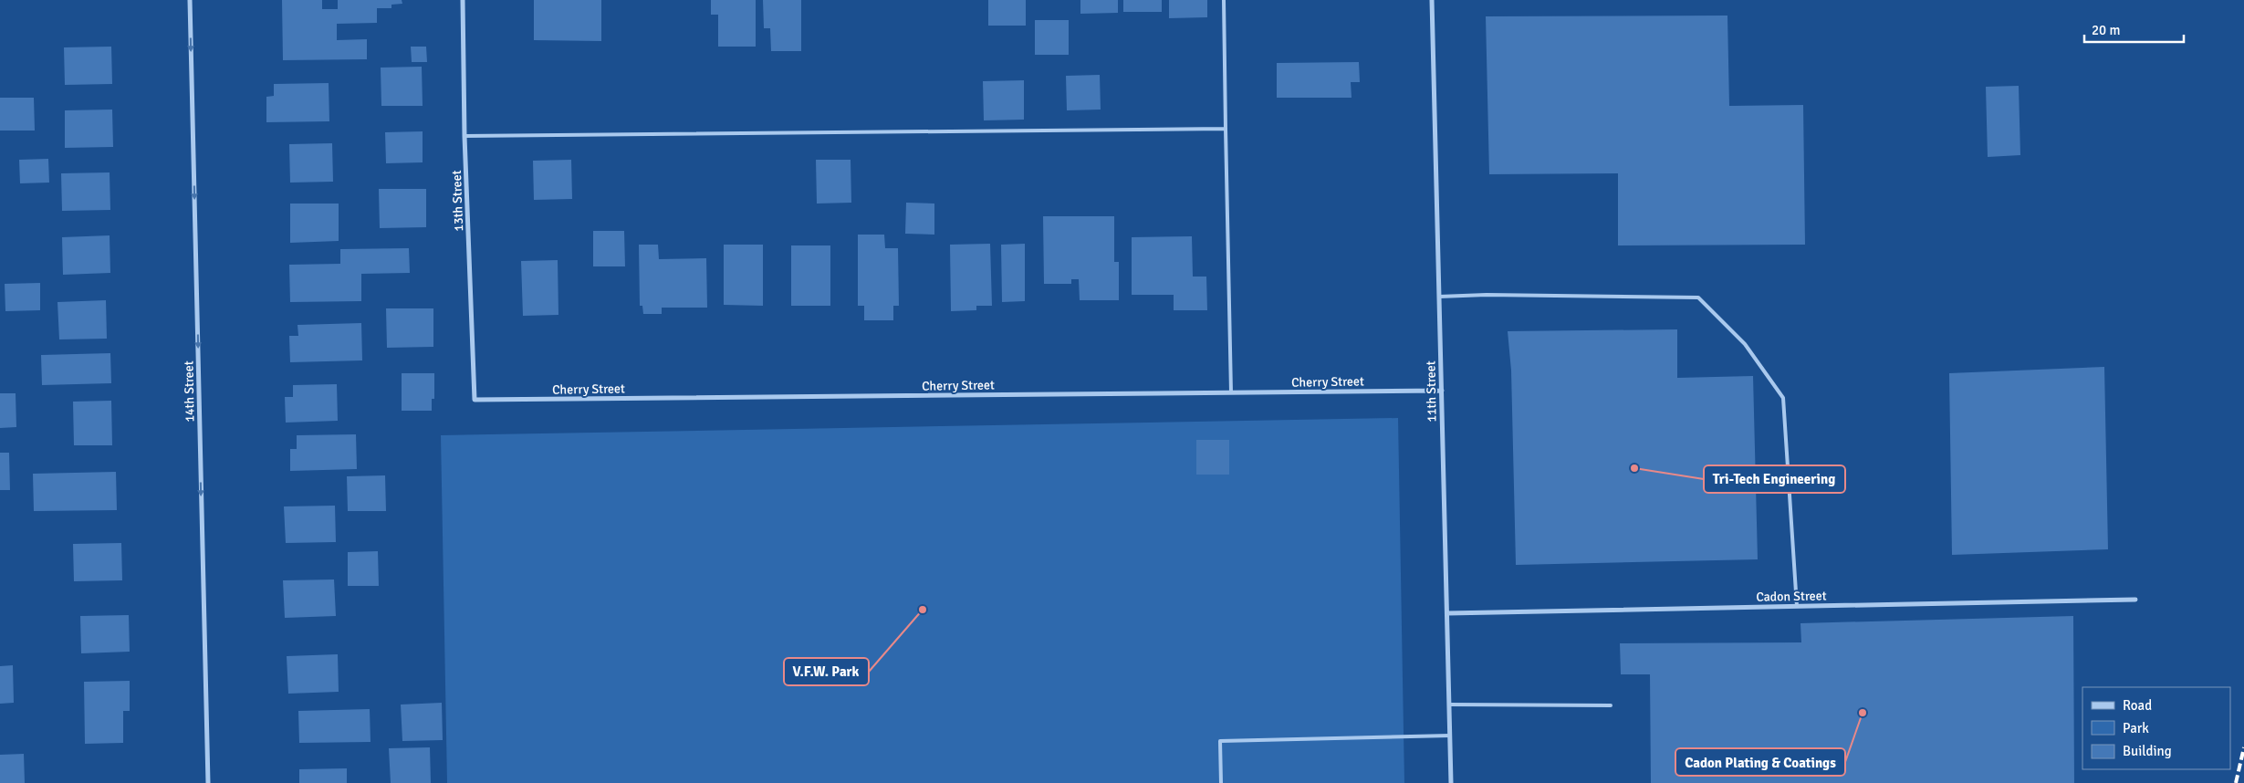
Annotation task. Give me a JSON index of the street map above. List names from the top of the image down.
{
  "streets": {
    "street": [
      "13th Street",
      "Cherry Street",
      "14th Street",
      "11th Street",
      "Cadon Street"
    ]
  },
  "crossings": [
    ["13th Street", "Cherry Street"],
    ["Cherry Street", "11th Street"],
    ["11th Street", "Cadon Street"]
  ],
  "one_way": ["14th Street"],
  "places": ["Tri-Tech Engineering", "V.F.W. Park", "Cadon Plating & Coatings"],
  "legend": ["Road", "Park", "Building"],
  "scale_bar": "20 m"
}
